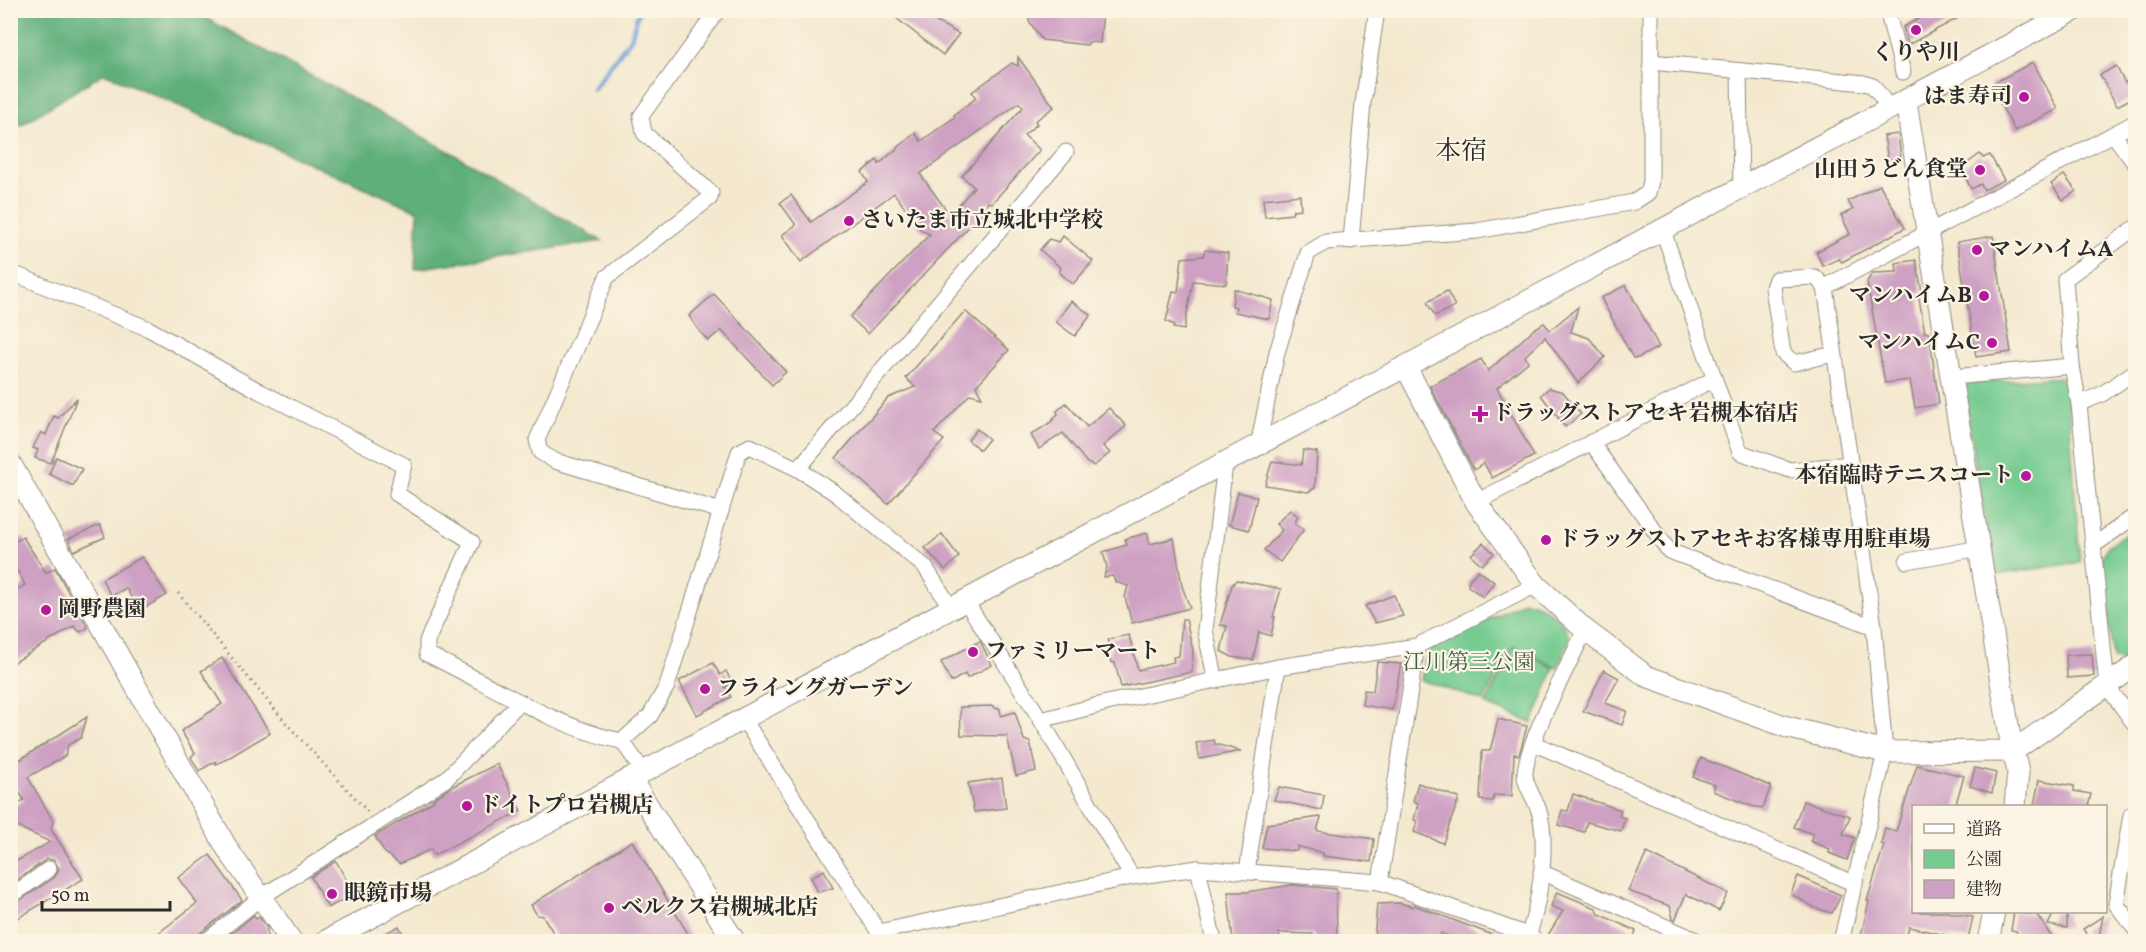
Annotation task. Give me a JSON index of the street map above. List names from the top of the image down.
{
  "districts": ["本宿"],
  "parks": ["江川第三公園"],
  "places": {
    "other": [
      "くりや川",
      "はま寿司",
      "山田うどん食堂",
      "さいたま市立城北中学校",
      "マンハイムA",
      "マンハイムB",
      "マンハイムC",
      "本宿臨時テニスコート",
      "ドラッグストアセキお客様専用駐車場",
      "岡野農園",
      "ファミリーマート",
      "フライングガーデン",
      "ドイトプロ岩槻店",
      "眼鏡市場",
      "ベルクス岩槻城北店"
    ],
    "health": ["ドラッグストアセキ岩槻本宿店"]
  },
  "legend": ["道路", "公園", "建物"],
  "scale_bar": "50 m"
}
